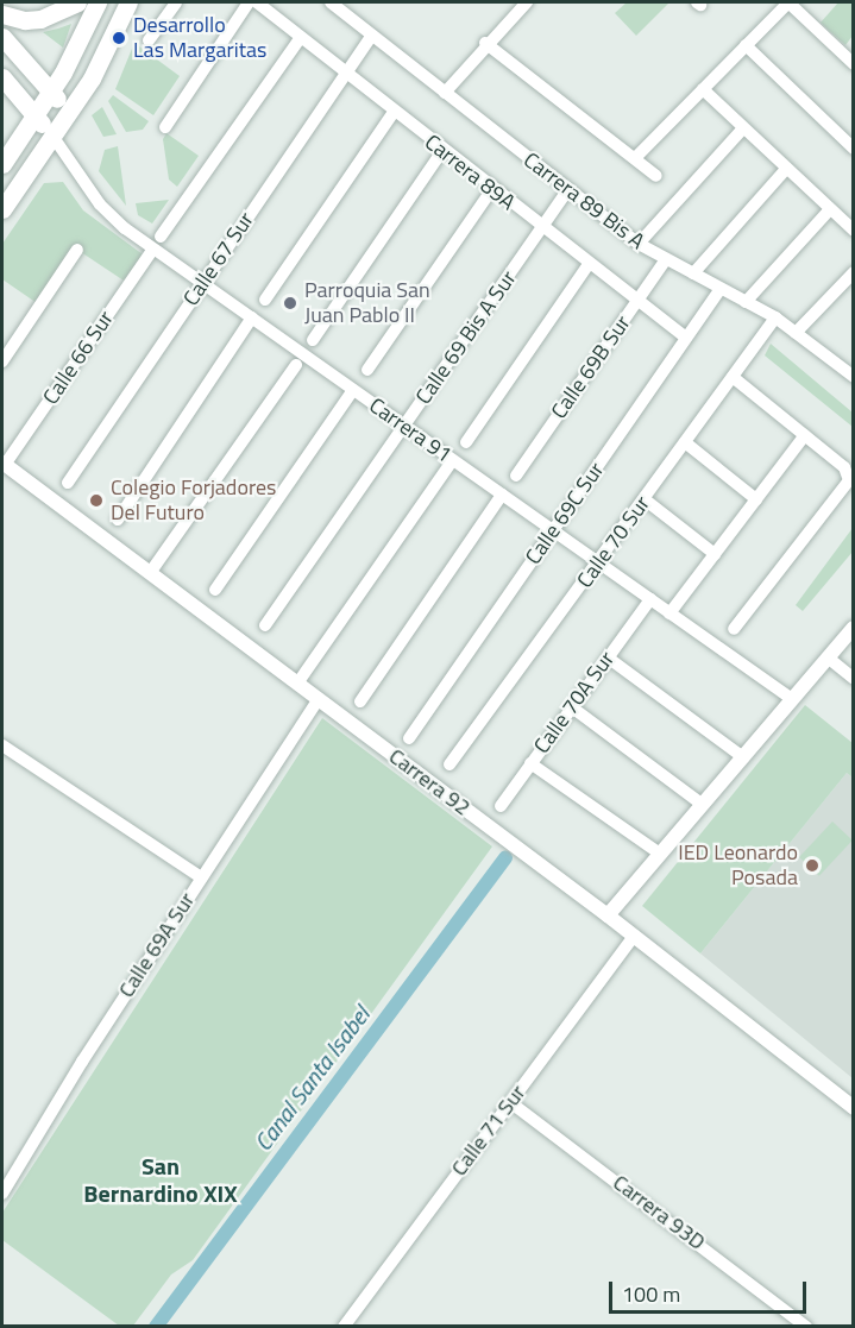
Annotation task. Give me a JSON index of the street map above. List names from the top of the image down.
{
  "streets": {
    "street": [
      "Carrera 89A",
      "Carrera 89 Bis A",
      "Calle 67 Sur",
      "Calle 69 Bis A Sur",
      "Calle 66 Sur",
      "Calle 69B Sur",
      "Carrera 91",
      "Calle 69C Sur",
      "Calle 70 Sur",
      "Calle 70A Sur",
      "Carrera 92",
      "Calle 69A Sur",
      "Calle 71 Sur",
      "Carrera 93D"
    ]
  },
  "crossings": [
    ["Carrera 89A", "Calle 67 Sur"],
    ["Carrera 89A", "Calle 69 Bis A Sur"],
    ["Carrera 89A", "Calle 69B Sur"],
    ["Carrera 89A", "Calle 69C Sur"],
    ["Carrera 89 Bis A", "Calle 67 Sur"],
    ["Carrera 89 Bis A", "Calle 69 Bis A Sur"],
    ["Carrera 89 Bis A", "Calle 69B Sur"],
    ["Carrera 89 Bis A", "Calle 69C Sur"],
    ["Carrera 89 Bis A", "Calle 70 Sur"],
    ["Calle 67 Sur", "Carrera 91"],
    ["Calle 69 Bis A Sur", "Carrera 91"],
    ["Calle 66 Sur", "Carrera 92"],
    ["Carrera 91", "Calle 69C Sur"],
    ["Carrera 91", "Calle 70 Sur"],
    ["Carrera 91", "Calle 70A Sur"],
    ["Carrera 92", "Calle 69A Sur"],
    ["Carrera 92", "Calle 71 Sur"],
    ["Calle 71 Sur", "Carrera 93D"]
  ],
  "districts": ["San Bernardino XIX"],
  "water": ["Canal Santa Isabel"],
  "places": [
    "Desarrollo Las Margaritas",
    "Parroquia San Juan Pablo II",
    "Colegio Forjadores Del Futuro",
    "IED Leonardo Posada"
  ],
  "scale_bar": "100 m"
}
